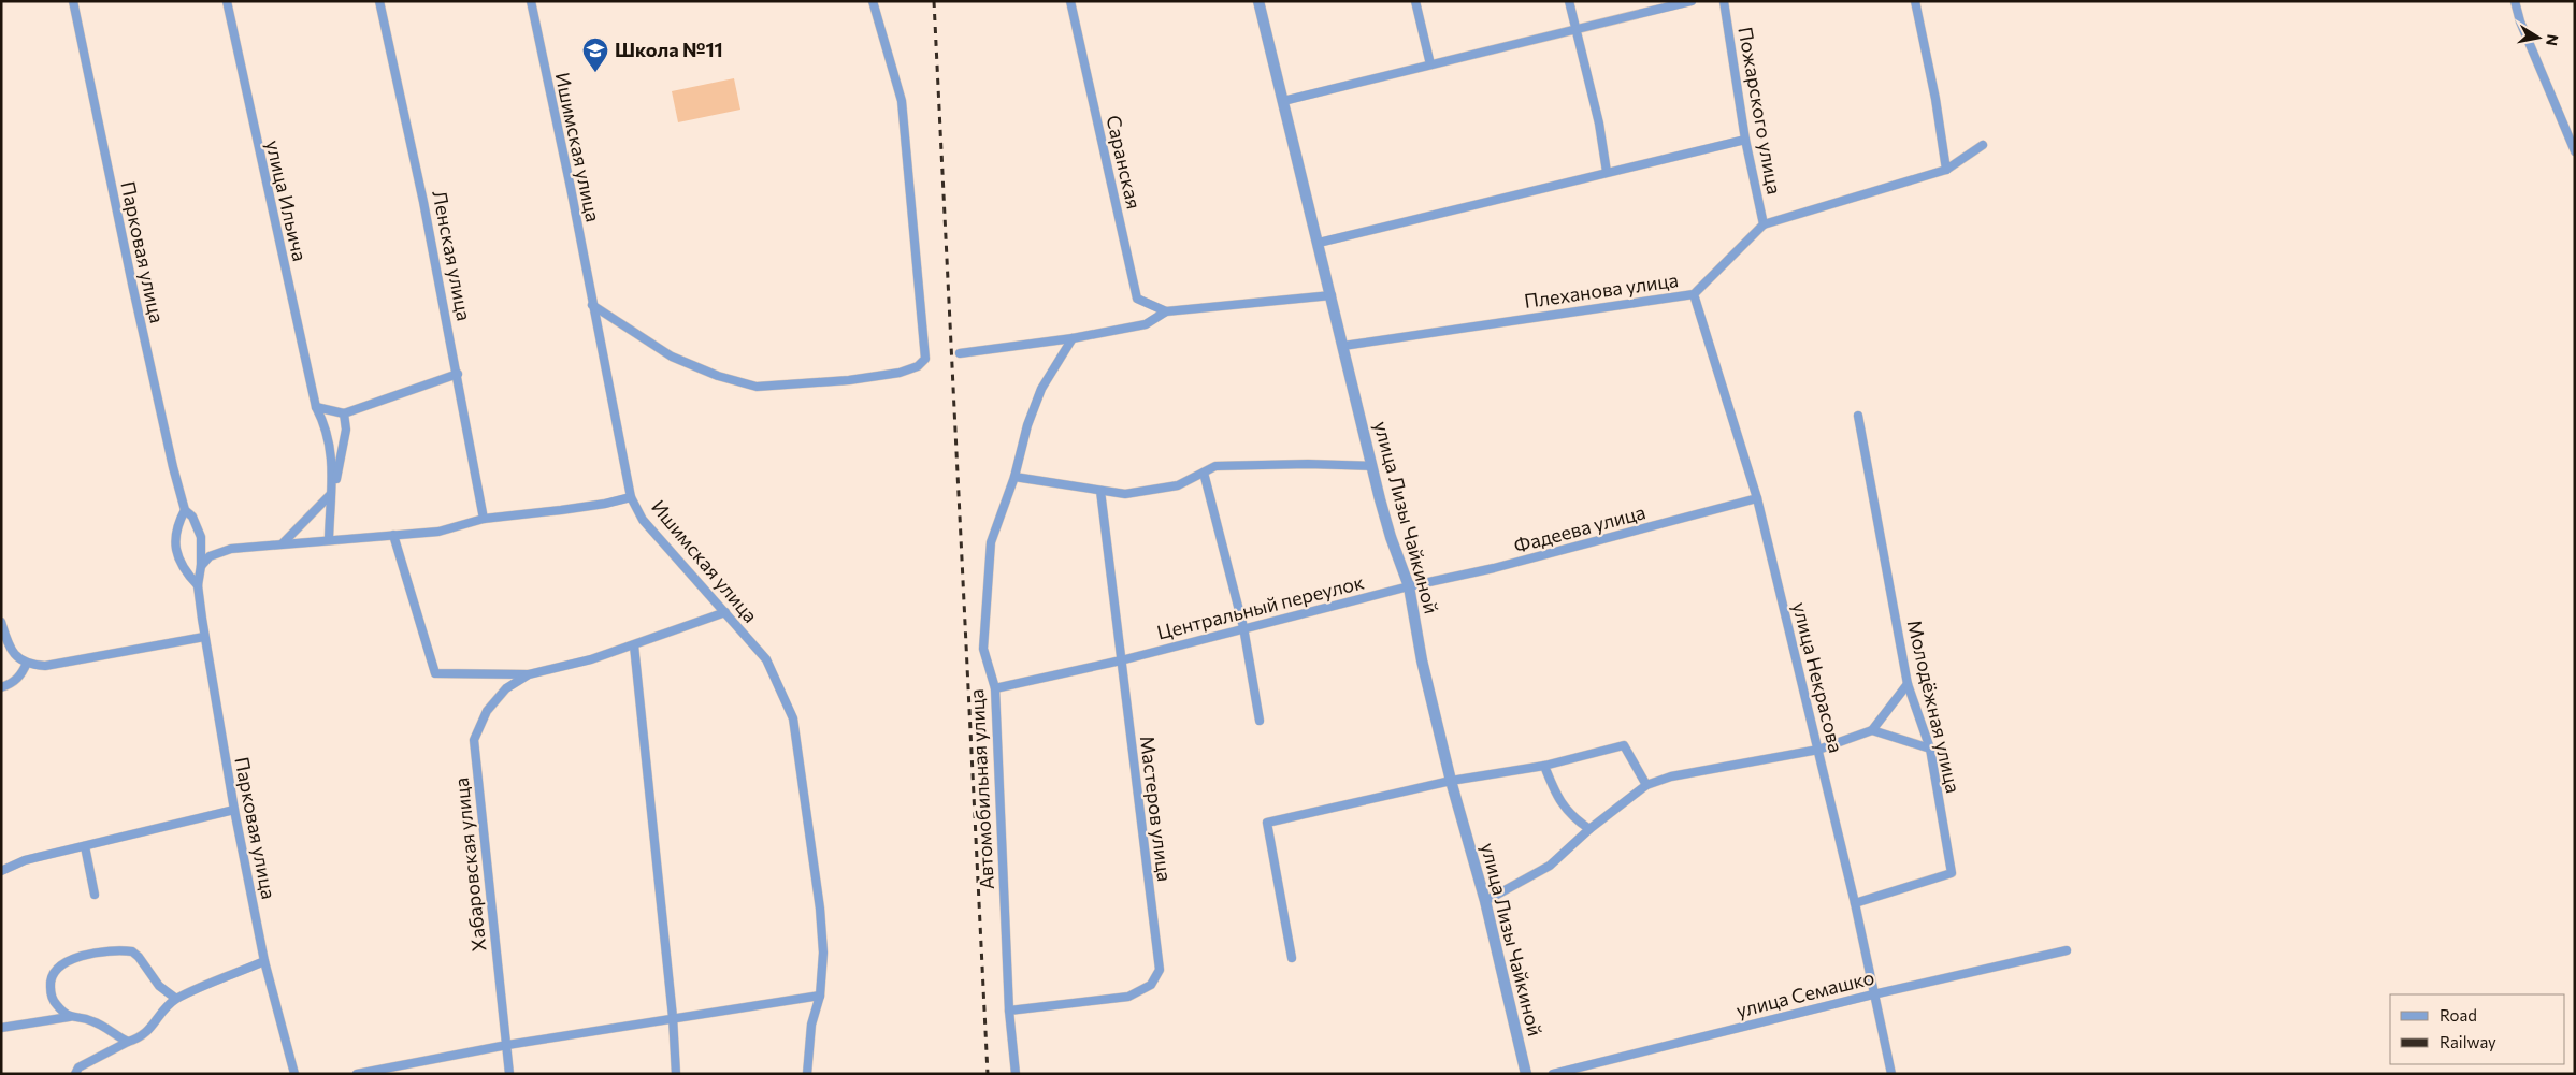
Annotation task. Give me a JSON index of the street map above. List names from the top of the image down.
{
  "streets": {
    "street": [
      "Пожарского улица",
      "Ишимская улица",
      "Саранская",
      "улица Ильича",
      "Парковая улица",
      "Ленская улица",
      "Плеханова улица",
      "улица Лизы Чайкиной",
      "Фадеева улица",
      "Центральный переулок",
      "улица Некрасова",
      "Молодёжная улица",
      "Автомобильная улица",
      "Мастеров улица",
      "Хабаровская улица",
      "улица Семашко"
    ]
  },
  "crossings": [
    ["Пожарского улица", "Плеханова улица"],
    ["Ишимская улица", "Хабаровская улица"],
    ["Плеханова улица", "улица Лизы Чайкиной"],
    ["Плеханова улица", "улица Некрасова"],
    ["улица Лизы Чайкиной", "Фадеева улица"],
    ["улица Лизы Чайкиной", "Центральный переулок"],
    ["Фадеева улица", "Центральный переулок"],
    ["Фадеева улица", "улица Некрасова"],
    ["Центральный переулок", "Автомобильная улица"],
    ["Центральный переулок", "Мастеров улица"],
    ["улица Некрасова", "Молодёжная улица"],
    ["улица Некрасова", "улица Семашко"],
    ["Автомобильная улица", "Мастеров улица"]
  ],
  "places": {
    "school or university": ["Школа №11"]
  },
  "legend": ["Road", "Railway"],
  "north": "right"
}
